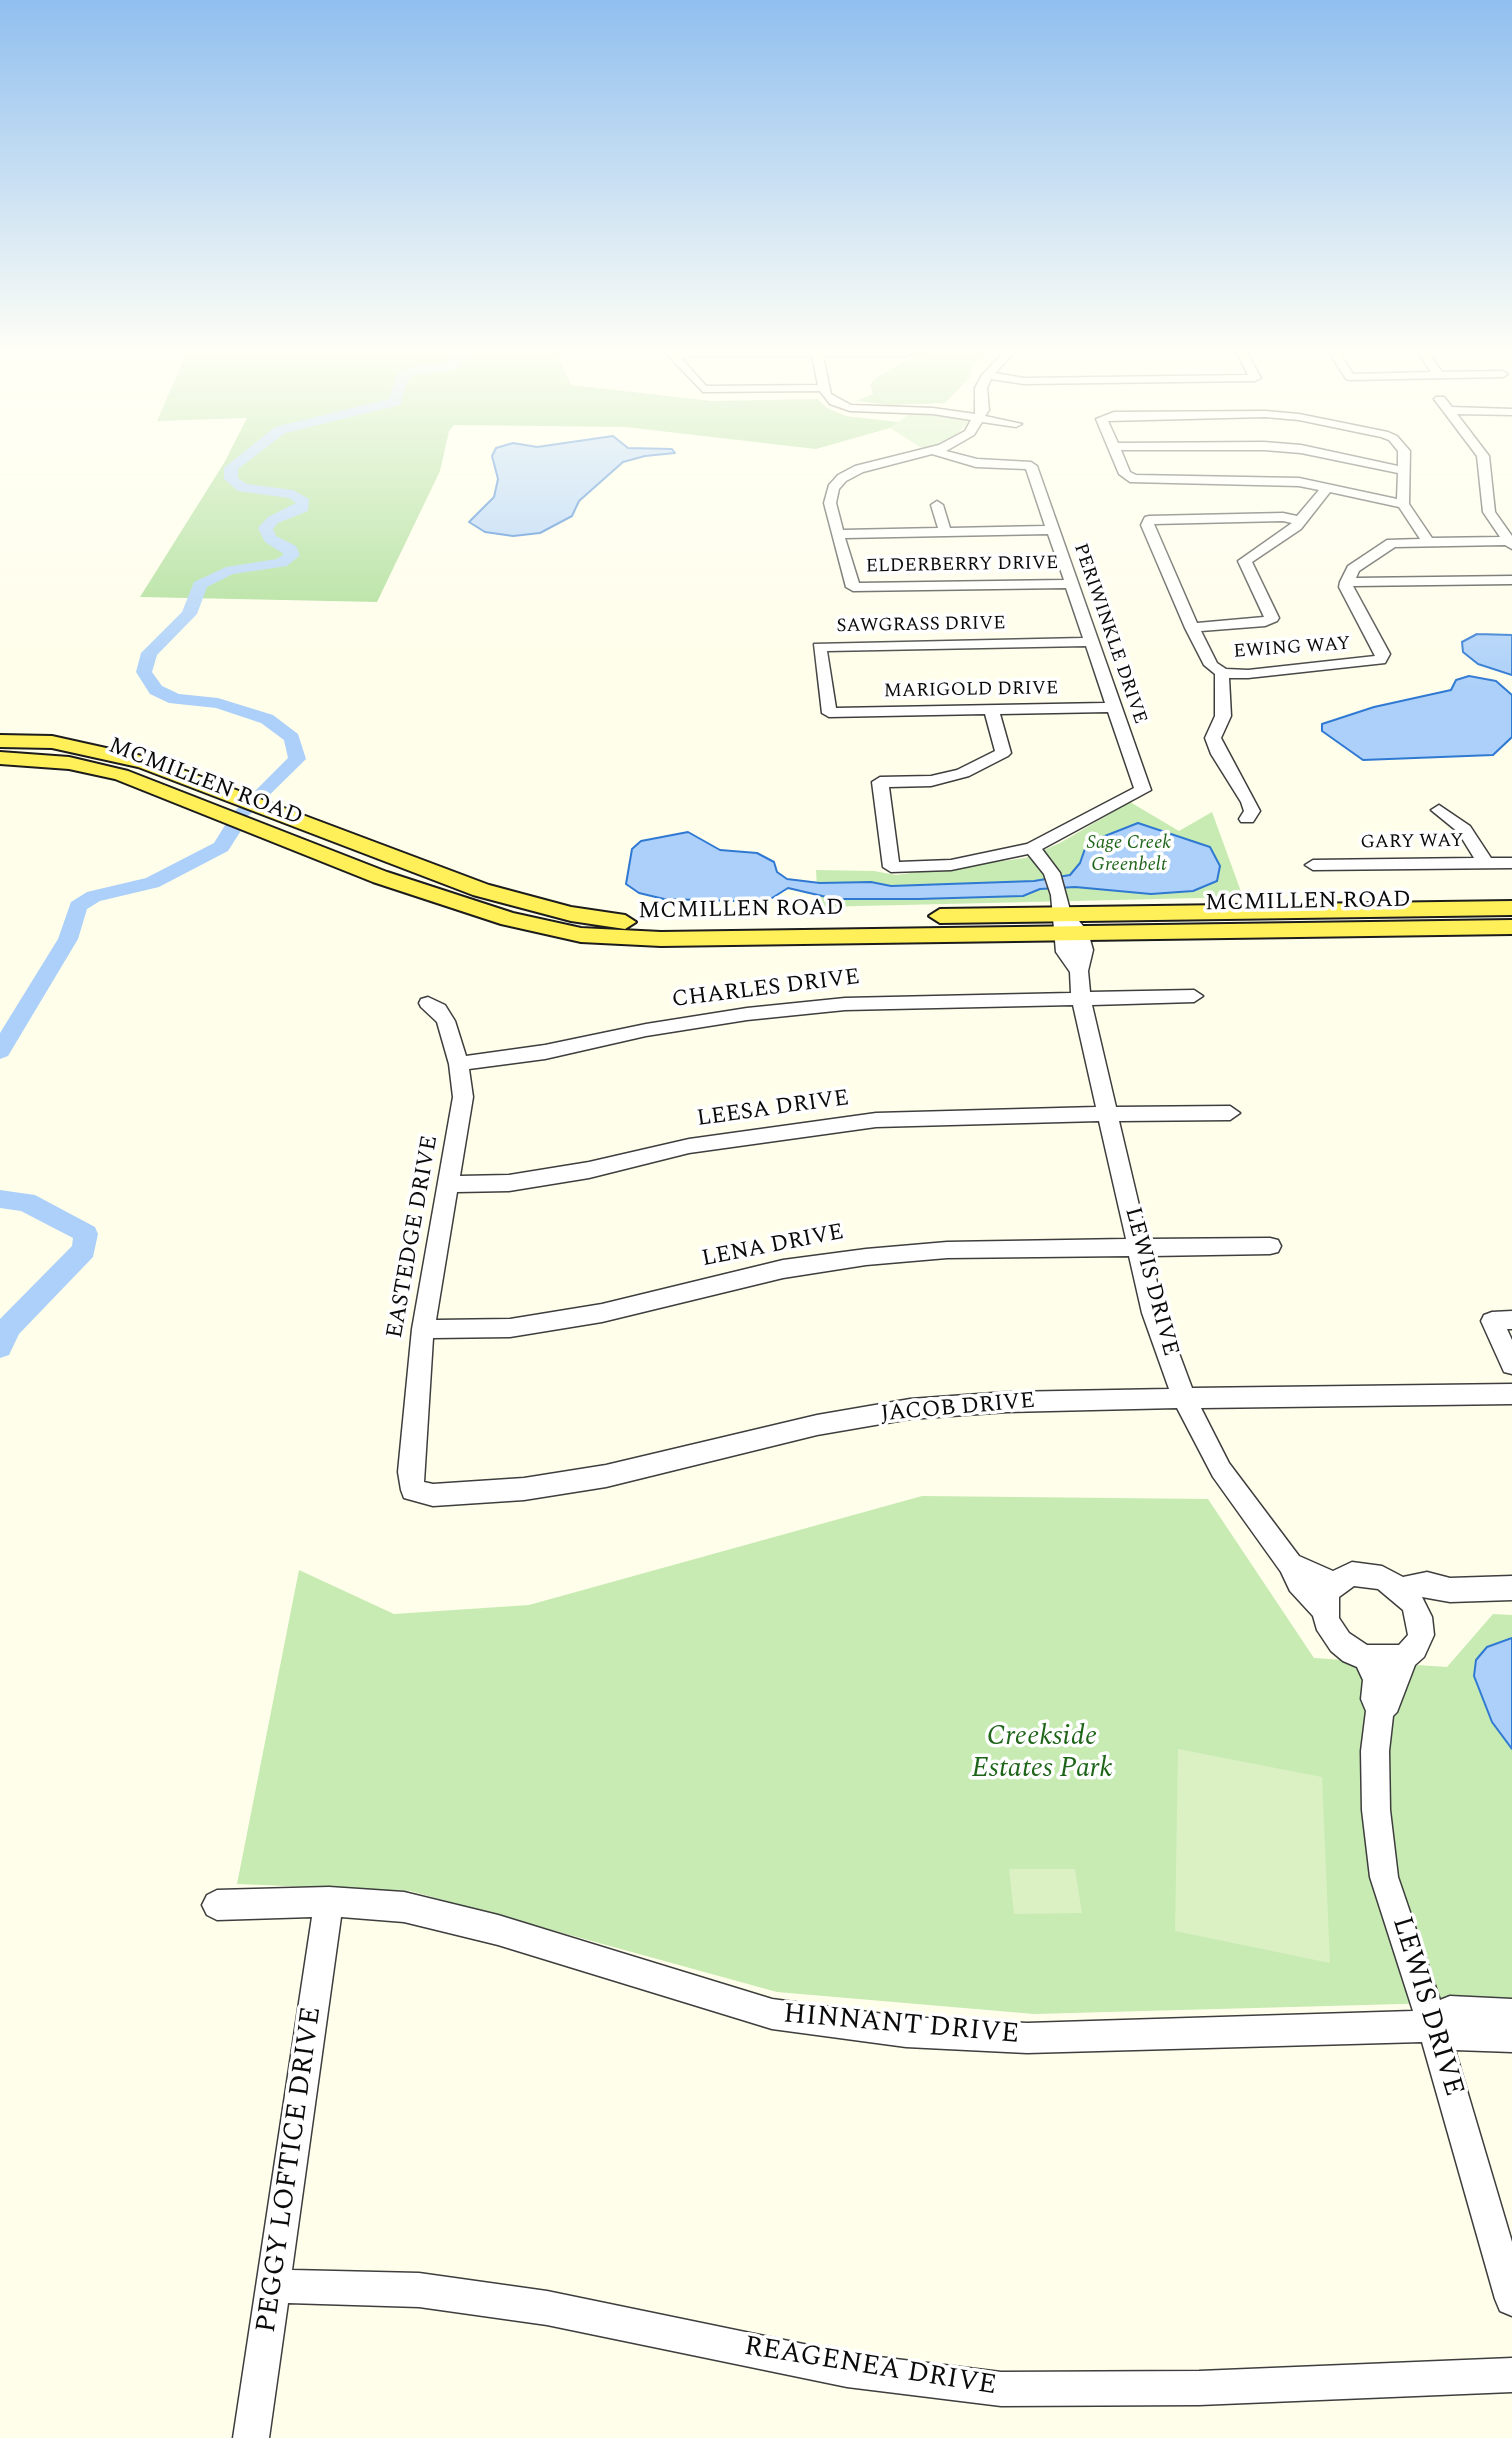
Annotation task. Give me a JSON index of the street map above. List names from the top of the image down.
{
  "streets": {
    "main road": ["MCMILLEN ROAD"],
    "street": [
      "ELDERBERRY DRIVE",
      "SAWGRASS DRIVE",
      "PERIWINKLE DRIVE",
      "EWING WAY",
      "MARIGOLD DRIVE",
      "GARY WAY",
      "CHARLES DRIVE",
      "LEESA DRIVE",
      "EASTEDGE DRIVE",
      "LENA DRIVE",
      "LEWIS DRIVE",
      "JACOB DRIVE",
      "HINNANT DRIVE",
      "PEGGY LOFTICE DRIVE",
      "REAGENEA DRIVE"
    ]
  },
  "crossings": [
    ["ELDERBERRY DRIVE", "PERIWINKLE DRIVE"],
    ["SAWGRASS DRIVE", "PERIWINKLE DRIVE"],
    ["SAWGRASS DRIVE", "MARIGOLD DRIVE"],
    ["PERIWINKLE DRIVE", "MARIGOLD DRIVE"],
    ["PERIWINKLE DRIVE", "LEWIS DRIVE"],
    ["MCMILLEN ROAD", "LEWIS DRIVE"],
    ["CHARLES DRIVE", "EASTEDGE DRIVE"],
    ["CHARLES DRIVE", "LEWIS DRIVE"],
    ["LEESA DRIVE", "EASTEDGE DRIVE"],
    ["LEESA DRIVE", "LEWIS DRIVE"],
    ["EASTEDGE DRIVE", "LENA DRIVE"],
    ["EASTEDGE DRIVE", "JACOB DRIVE"],
    ["LENA DRIVE", "LEWIS DRIVE"],
    ["LEWIS DRIVE", "JACOB DRIVE"],
    ["LEWIS DRIVE", "HINNANT DRIVE"],
    ["HINNANT DRIVE", "PEGGY LOFTICE DRIVE"],
    ["PEGGY LOFTICE DRIVE", "REAGENEA DRIVE"]
  ],
  "parks": ["Sage Creek Greenbelt", "Creekside Estates Park"]
}
